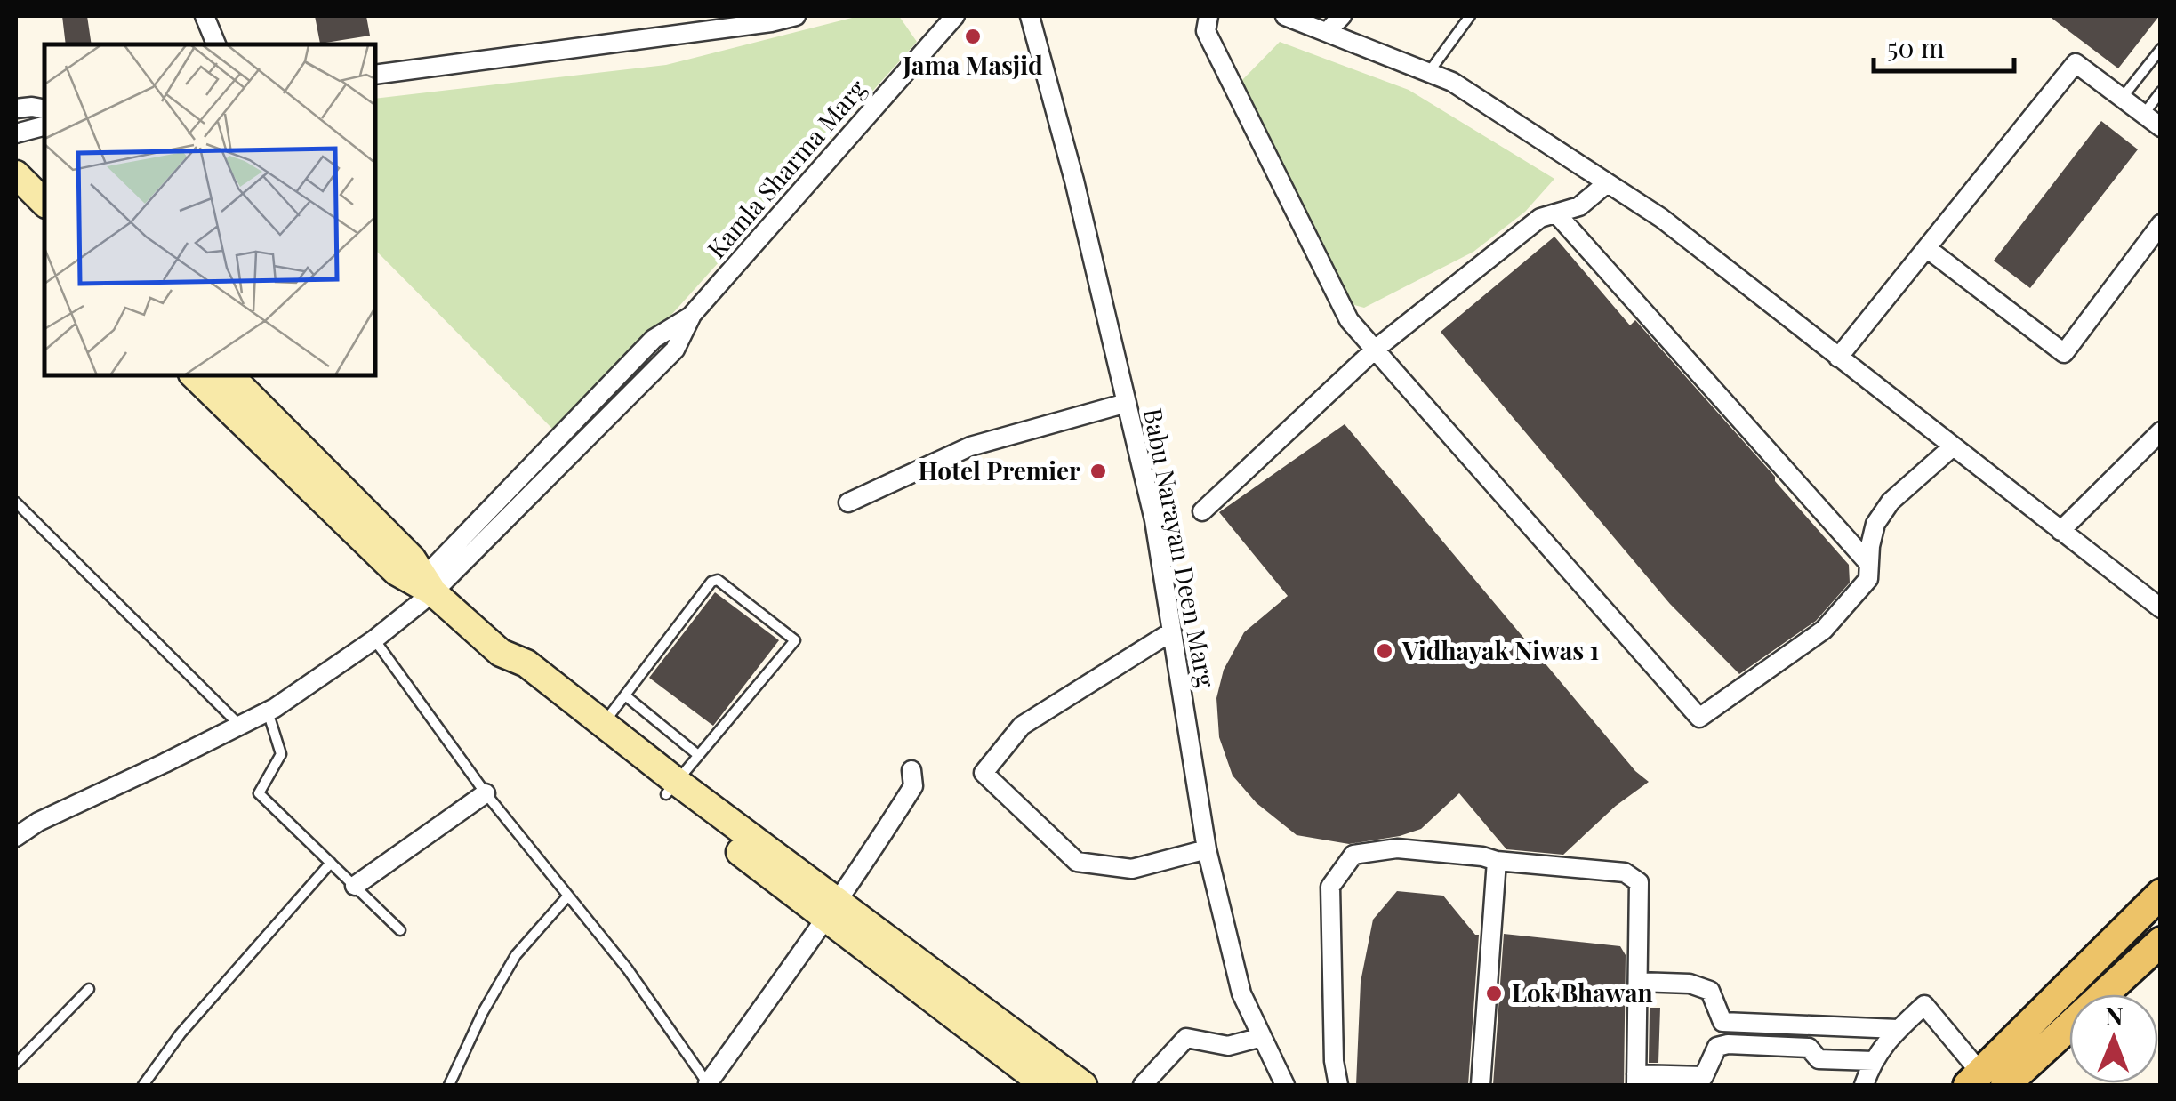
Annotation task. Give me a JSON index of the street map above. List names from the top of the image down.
{
  "streets": {
    "street": ["Kamla Sharma Marg", "Babu Narayan Deen Marg"]
  },
  "places": [
    "Jama Masjid",
    "Hotel Premier",
    "Vidhayak Niwas 1",
    "Lok Bhawan"
  ],
  "scale_bar": "50 m",
  "north": "top"
}
